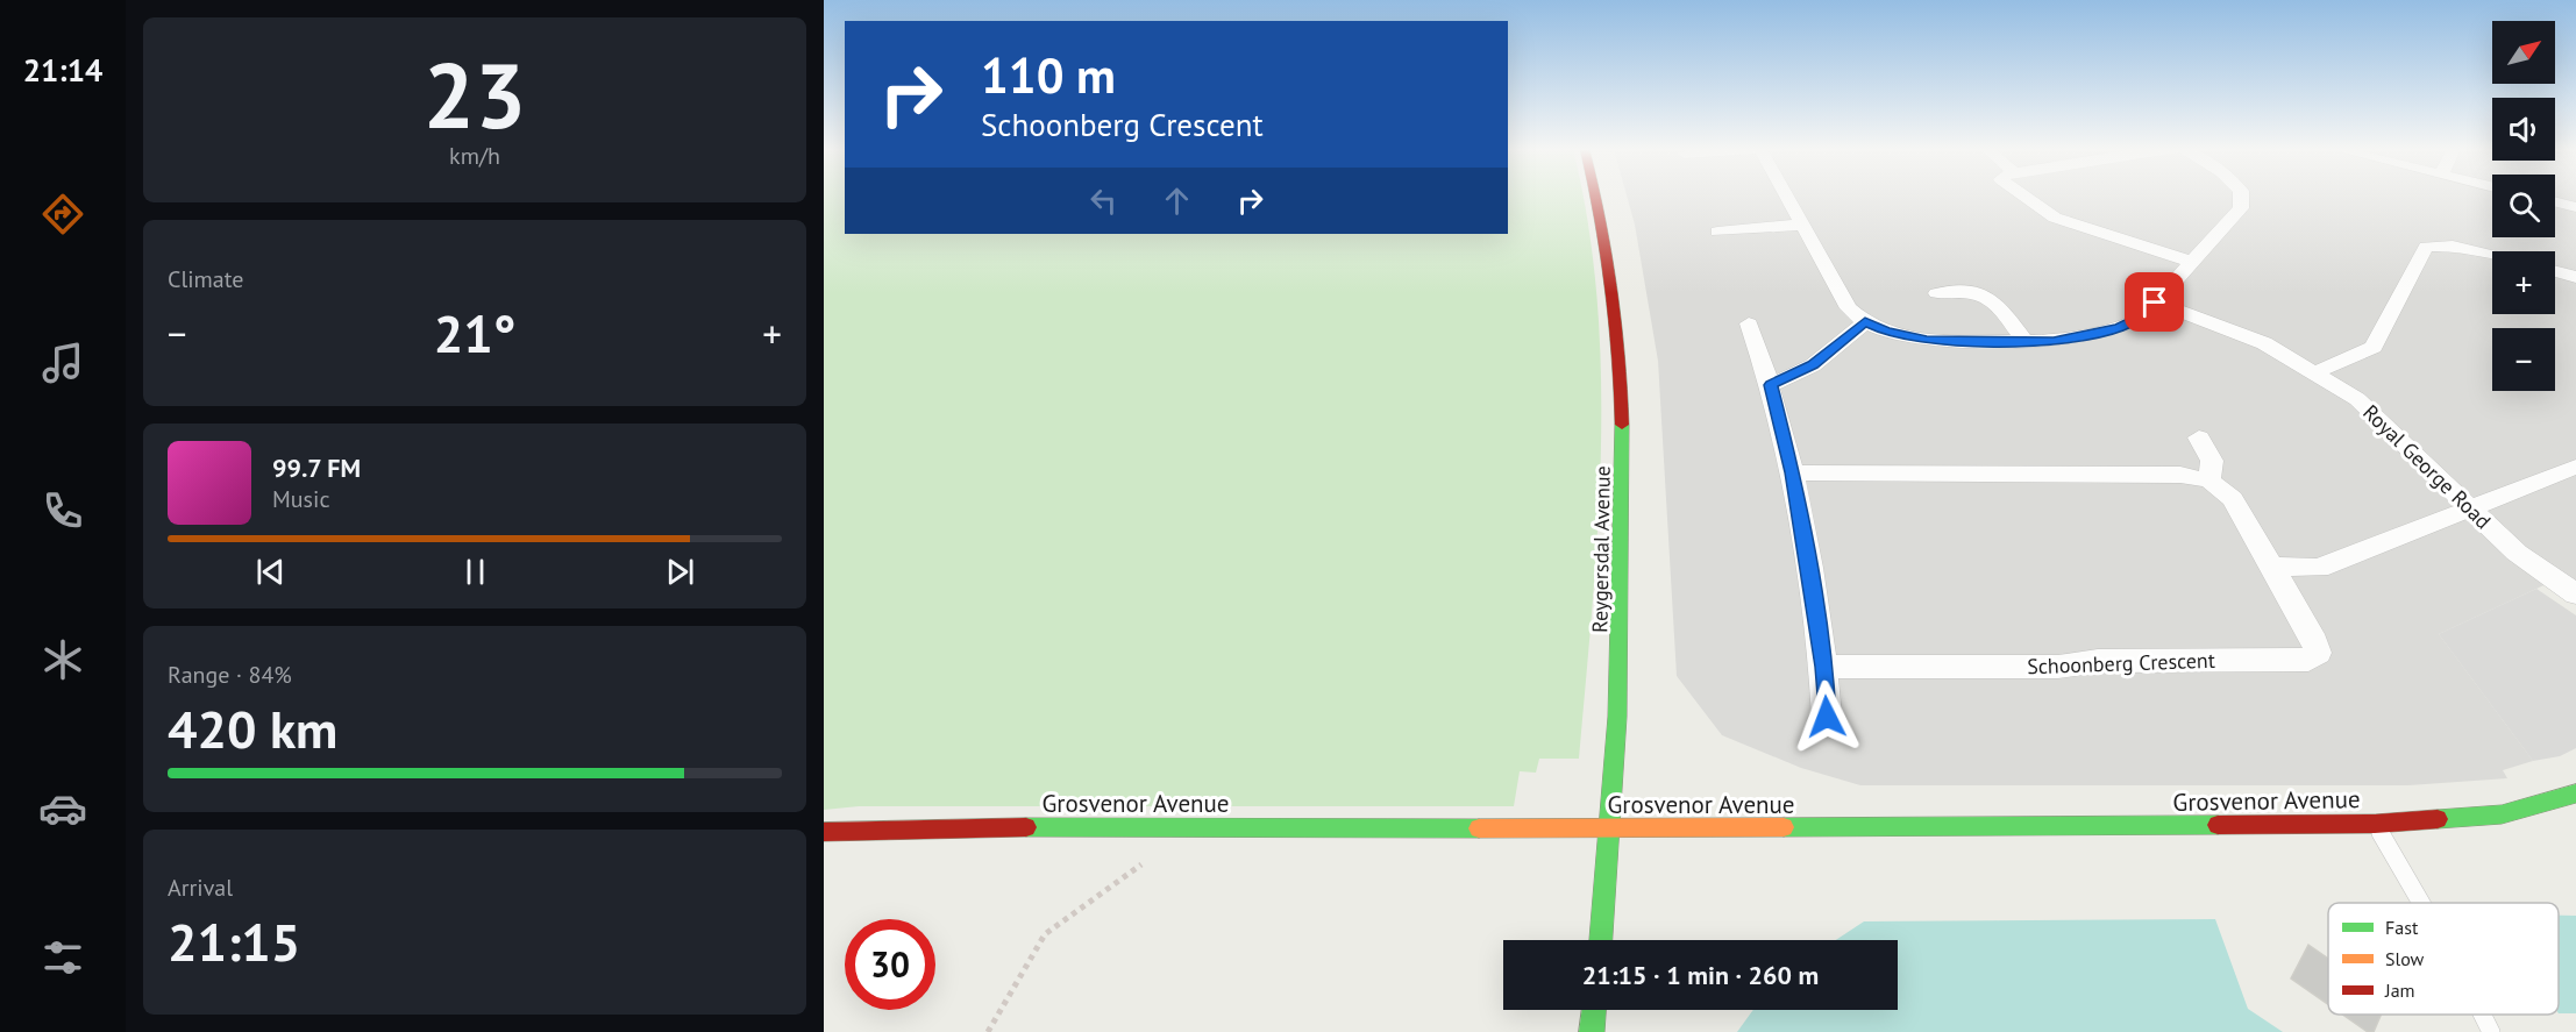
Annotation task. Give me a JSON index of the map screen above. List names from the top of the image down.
{
  "streets": {
    "main road": ["Reygersdal Avenue", "Grosvenor Avenue"],
    "street": ["Royal George Road", "Schoonberg Crescent"]
  },
  "crossings": [
    ["Reygersdal Avenue", "Grosvenor Avenue"]
  ],
  "legend": ["Fast", "Slow", "Jam"],
  "north": "top right",
  "page": {
    "tabs": "21:14",
    "tile": [
      ["23", "km/h"],
      "Climate",
      ["Range · 84%", "420 km"],
      ["Arrival", "21:15"]
    ],
    "map_buttons": ["+", "−"],
    "turn": ["110 m", "Schoonberg Crescent"],
    "heat": ["−", "21°", "+"],
    "song": ["99.7 FM", "Music"],
    "limit": "30",
    "trip": "21:15 · 1 min · 260 m"
  }
}
